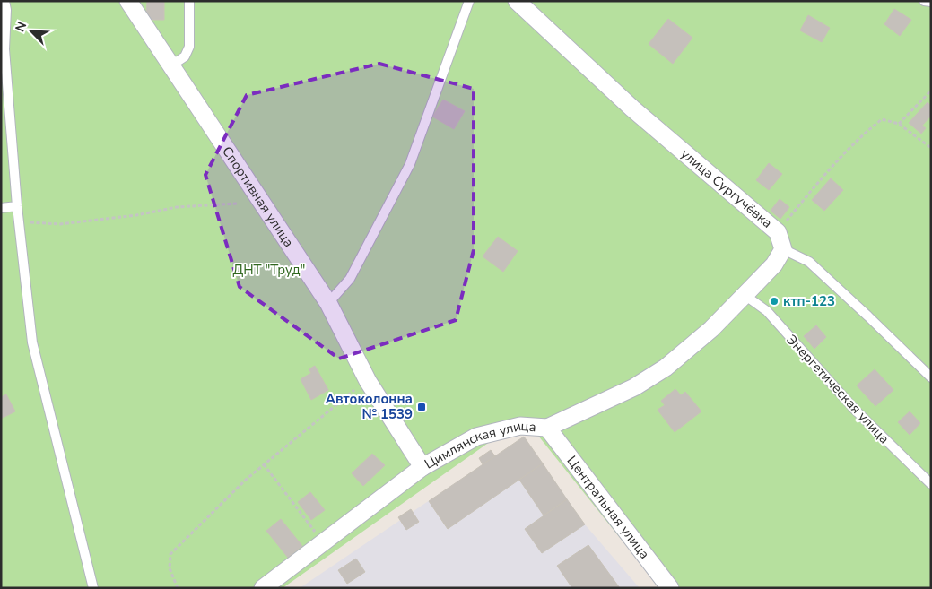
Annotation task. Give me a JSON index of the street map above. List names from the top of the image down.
{
  "streets": {
    "street": [
      "улица Сургучёвка",
      "Спортивная улица",
      "Цимлянская улица",
      "Центральная улица"
    ],
    "lane": ["Энергетическая улица"]
  },
  "crossings": [
    ["улица Сургучёвка", "Цимлянская улица"],
    ["Спортивная улица", "Цимлянская улица"],
    ["Энергетическая улица", "Цимлянская улица"],
    ["Цимлянская улица", "Центральная улица"]
  ],
  "parks": ["ДНТ \"Труд\""],
  "places": {
    "other": ["ктп-123"],
    "transit": ["Автоколонна № 1539"]
  },
  "north": "top left"
}
